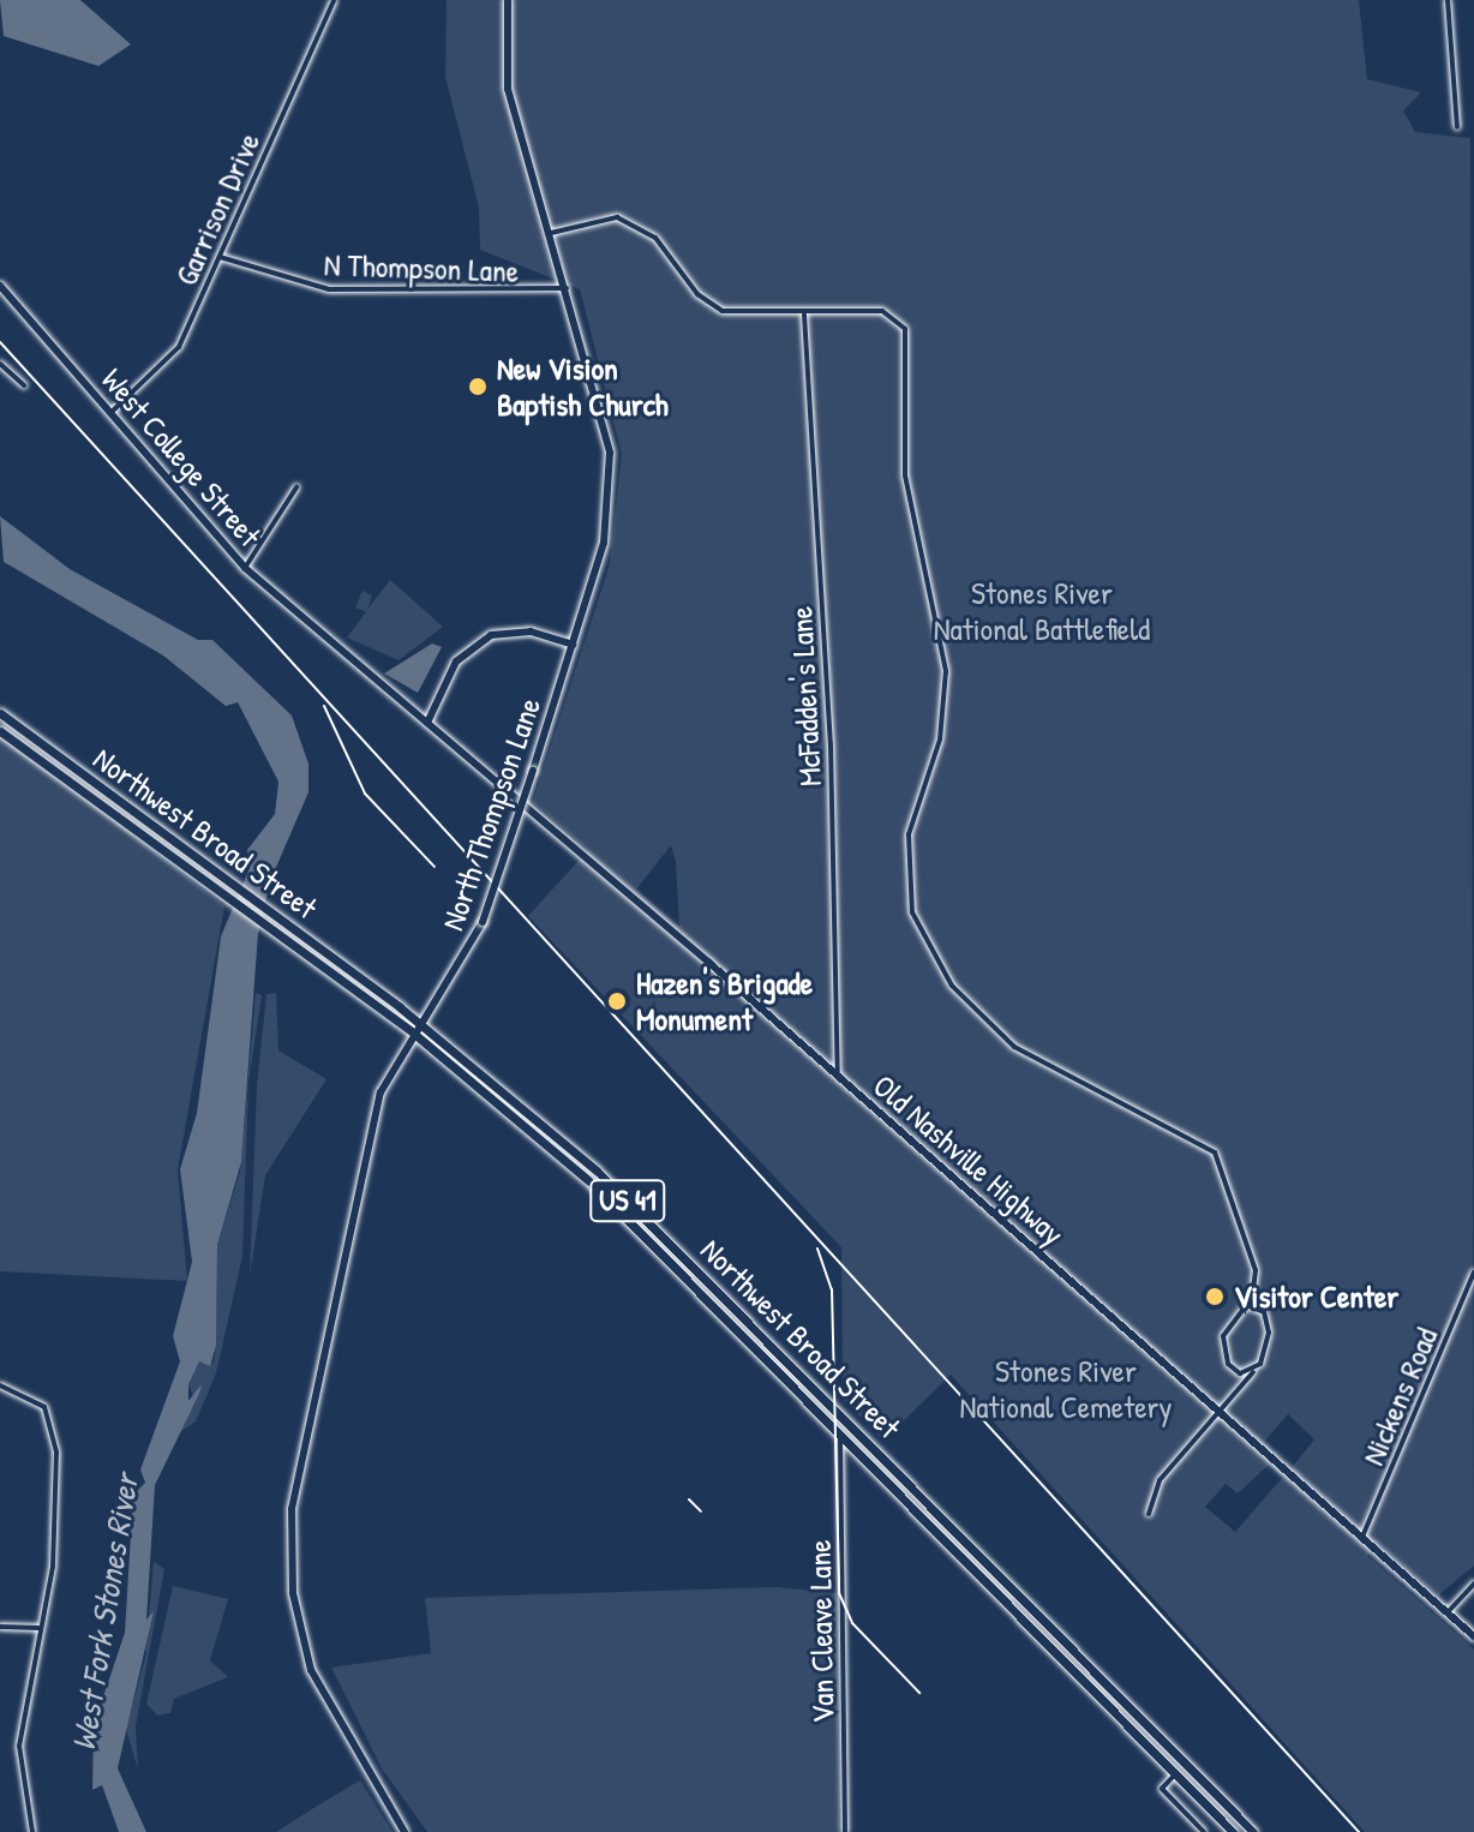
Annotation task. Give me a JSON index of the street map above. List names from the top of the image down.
{
  "streets": {
    "main road": [
      "West College Street",
      "North Thompson Lane",
      "Northwest Broad Street",
      "Old Nashville Highway",
      "US 41"
    ],
    "street": [
      "Garrison Drive",
      "N Thompson Lane",
      "McFadden's Lane",
      "Nickens Road",
      "Van Cleave Lane"
    ]
  },
  "crossings": [
    ["Garrison Drive", "N Thompson Lane"],
    ["Garrison Drive", "West College Street"],
    ["N Thompson Lane", "North Thompson Lane"],
    ["West College Street", "Old Nashville Highway"],
    ["McFadden's Lane", "Old Nashville Highway"],
    ["North Thompson Lane", "Northwest Broad Street"],
    ["Northwest Broad Street", "Van Cleave Lane"],
    ["Old Nashville Highway", "Nickens Road"]
  ],
  "water": ["West Fork Stones River"],
  "parks": ["Stones River National Battlefield", "Stones River National Cemetery"],
  "places": ["New Vision Baptish Church", "Hazen's Brigade Monument", "Visitor Center"]
}
